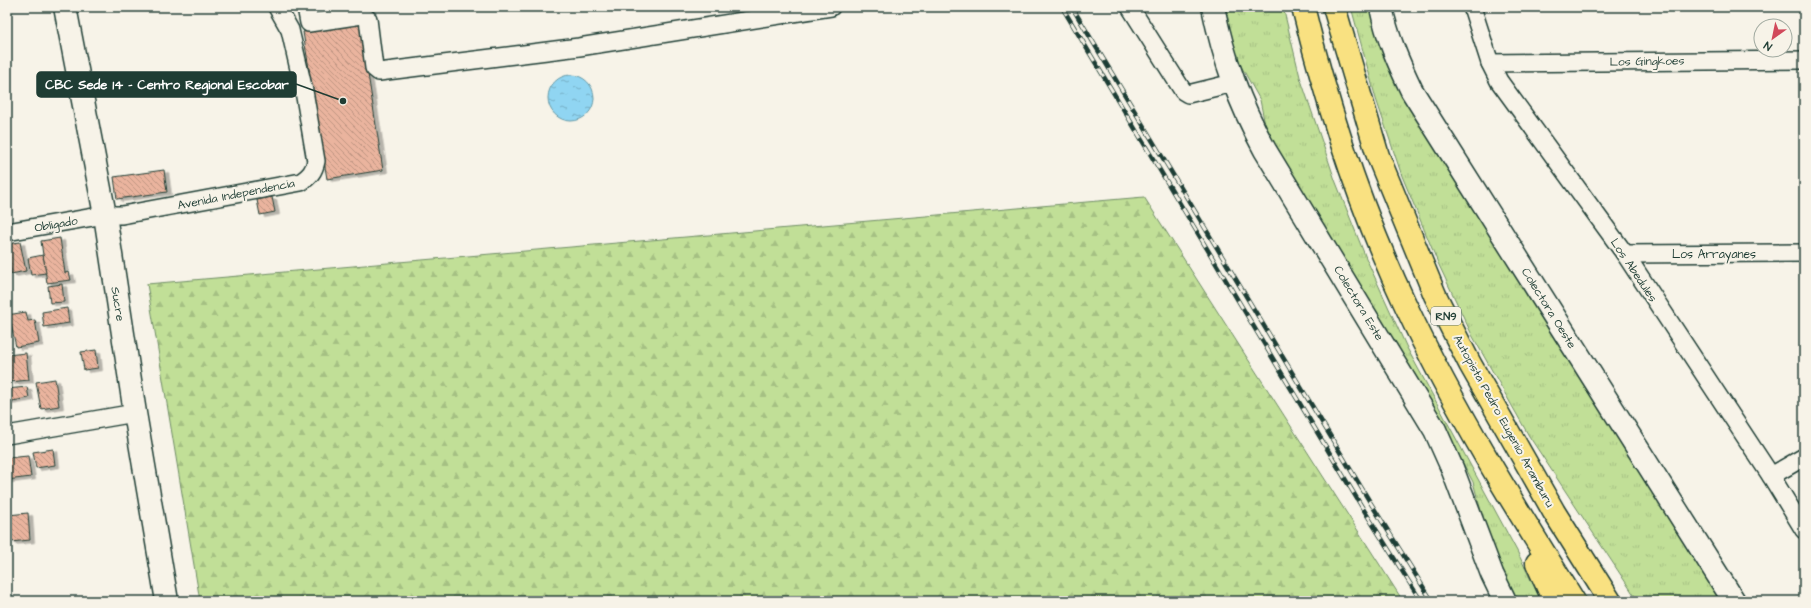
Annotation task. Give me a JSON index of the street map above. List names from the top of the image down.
{
  "streets": {
    "highway": ["RN9", "Autopista Pedro Eugenio Aramburu"],
    "street": [
      "Los Gingkoes",
      "Avenida Independencia",
      "Obligado",
      "Los Arrayanes",
      "Los Abedules",
      "Colectora Este",
      "Sucre",
      "Colectora Oeste"
    ]
  },
  "crossings": [
    ["Los Gingkoes", "Los Abedules"],
    ["Avenida Independencia", "Obligado"],
    ["Avenida Independencia", "Sucre"],
    ["Obligado", "Sucre"],
    ["Los Arrayanes", "Los Abedules"]
  ],
  "places": ["CBC Sede 14 - Centro Regional Escobar"],
  "north": "bottom left"
}
